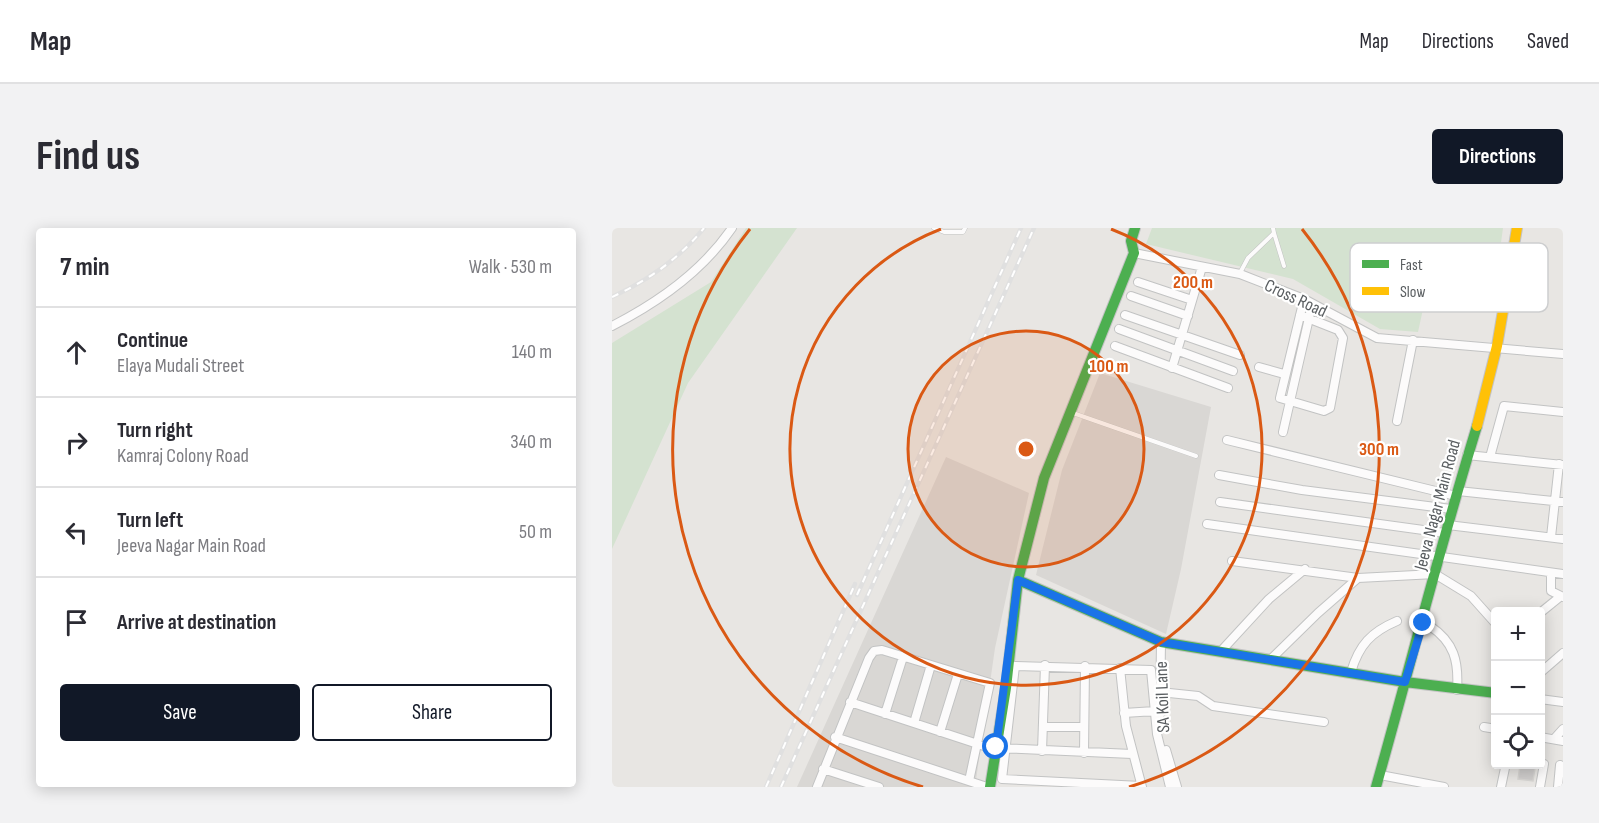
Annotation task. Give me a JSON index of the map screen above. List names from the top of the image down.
{
  "streets": {
    "street": ["Cross Road", "Jeeva Nagar Main Road", "SA Koil Lane"]
  },
  "crossings": [
    ["Cross Road", "Jeeva Nagar Main Road"]
  ],
  "legend": ["Fast", "Slow"],
  "page": {
    "header": "Map",
    "nav": ["Map", "Directions", "Saved"],
    "buttons": [
      "Directions",
      ["Save", "Share"]
    ],
    "title": "Find us",
    "heading": ["7 min", "Walk · 530 m"],
    "list": [
      ["Continue", "Elaya Mudali Street", "140 m"],
      ["Turn right", "Kamraj Colony Road", "340 m"],
      ["Turn left", "Jeeva Nagar Main Road", "50 m"],
      "Arrive at destination"
    ],
    "map_buttons": ["+", "−"]
  },
  "rings": ["200 m", "100 m", "300 m"]
}
